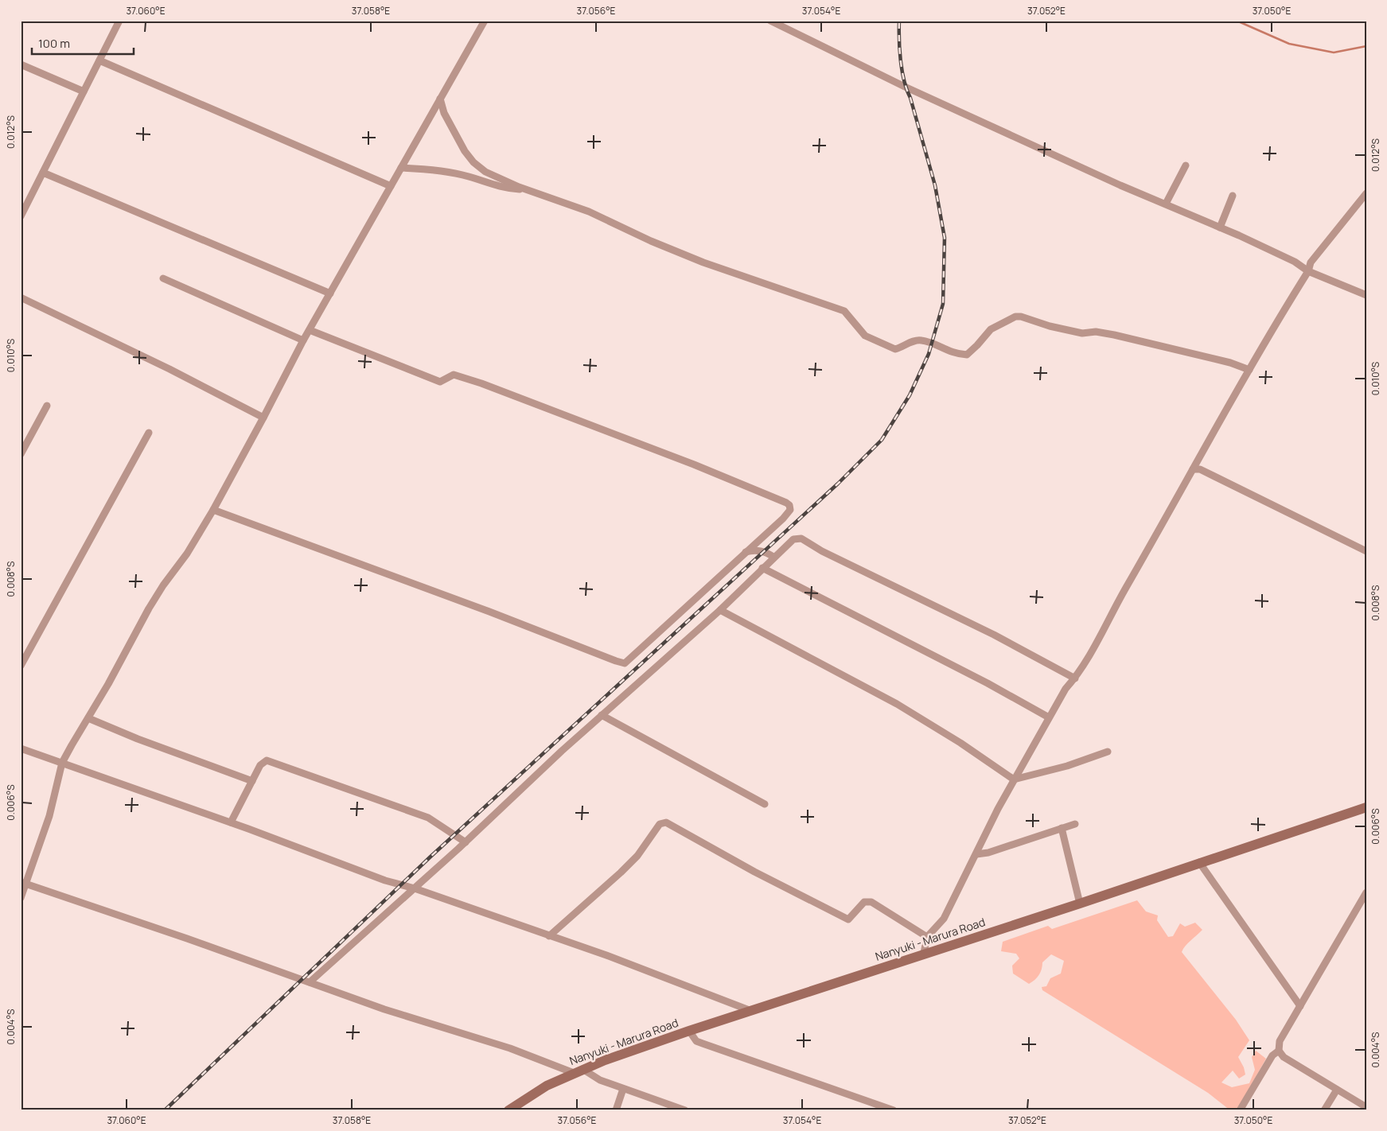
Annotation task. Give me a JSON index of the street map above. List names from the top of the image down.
{
  "streets": {
    "street": ["Nanyuki - Marura Road"]
  },
  "scale_bar": "100 m",
  "coordinates": [
    "37.060°E",
    "37.058°E",
    "37.056°E",
    "37.054°E",
    "37.052°E",
    "37.050°E",
    "0.012°S",
    "0.010°S",
    "0.008°S",
    "0.006°S",
    "0.004°S"
  ]
}
